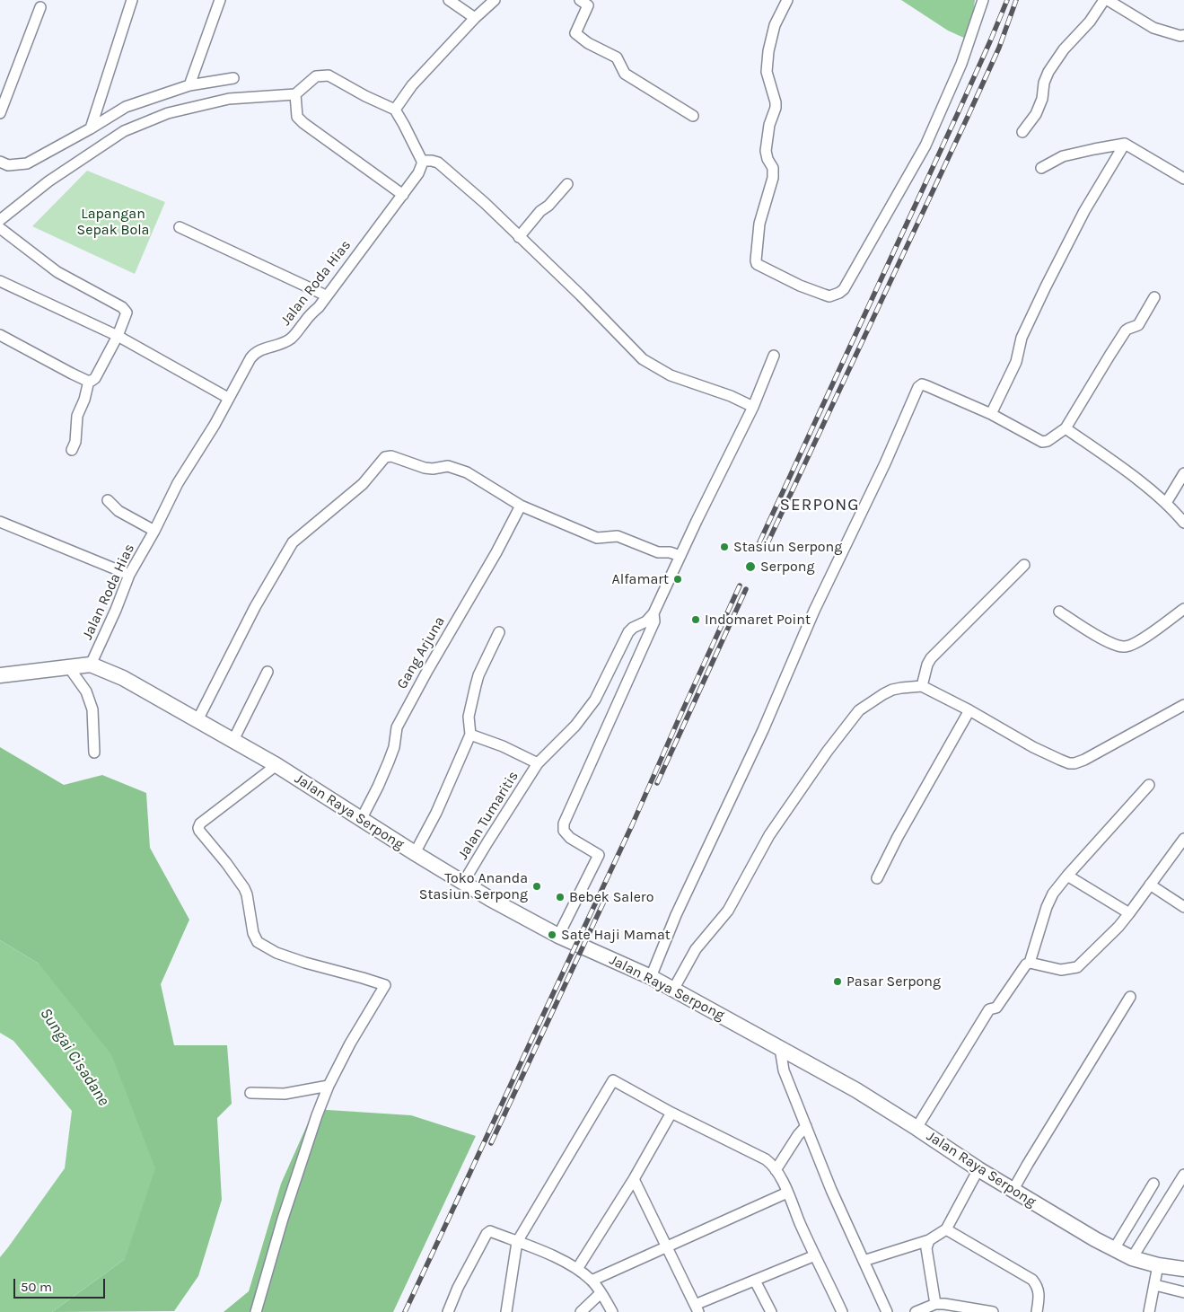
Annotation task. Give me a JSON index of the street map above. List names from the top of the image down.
{
  "streets": {
    "main road": ["Jalan Raya Serpong"],
    "street": ["Jalan Roda Hias", "Gang Arjuna", "Jalan Tumaritis"]
  },
  "crossings": [
    ["Jalan Roda Hias", "Jalan Raya Serpong"],
    ["Gang Arjuna", "Jalan Raya Serpong"],
    ["Jalan Raya Serpong", "Jalan Tumaritis"]
  ],
  "districts": ["SERPONG"],
  "water": ["Sungai Cisadane"],
  "parks": ["Lapangan Sepak Bola"],
  "places": [
    "Stasiun Serpong",
    "Serpong",
    "Alfamart",
    "Indomaret Point",
    "Toko Ananda Stasiun Serpong",
    "Bebek Salero",
    "Sate Haji Mamat",
    "Pasar Serpong"
  ],
  "scale_bar": "50 m"
}
